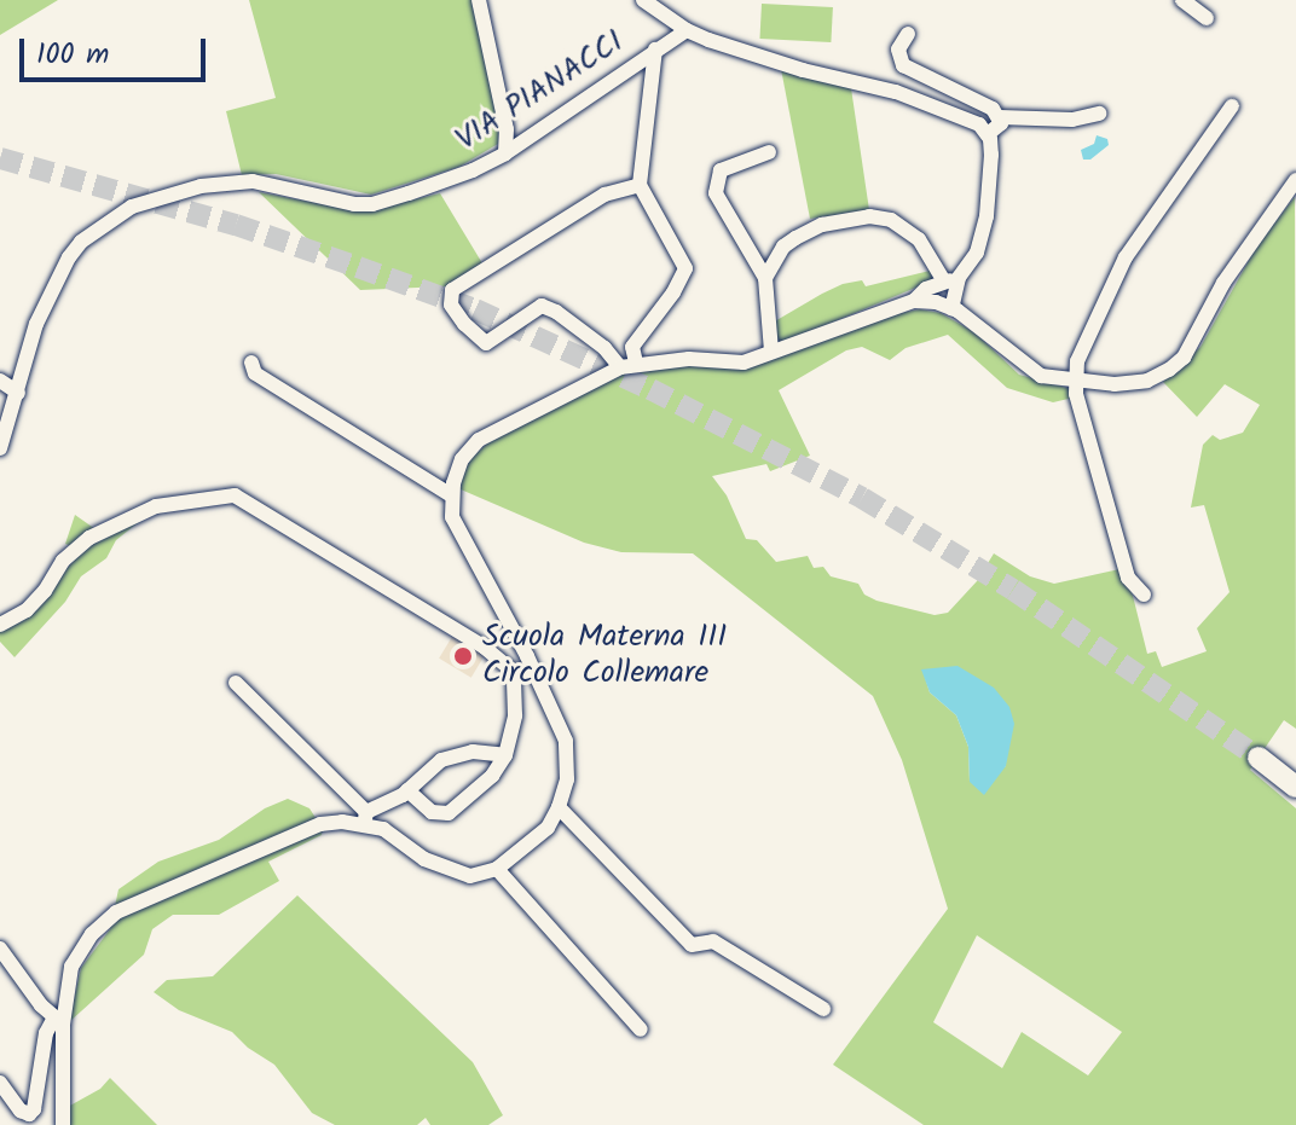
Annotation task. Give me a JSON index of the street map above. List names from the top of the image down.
{
  "streets": {
    "street": ["VIA PIANACCI"]
  },
  "places": ["Scuola Materna III Circolo Collemare"],
  "scale_bar": "100 m"
}
